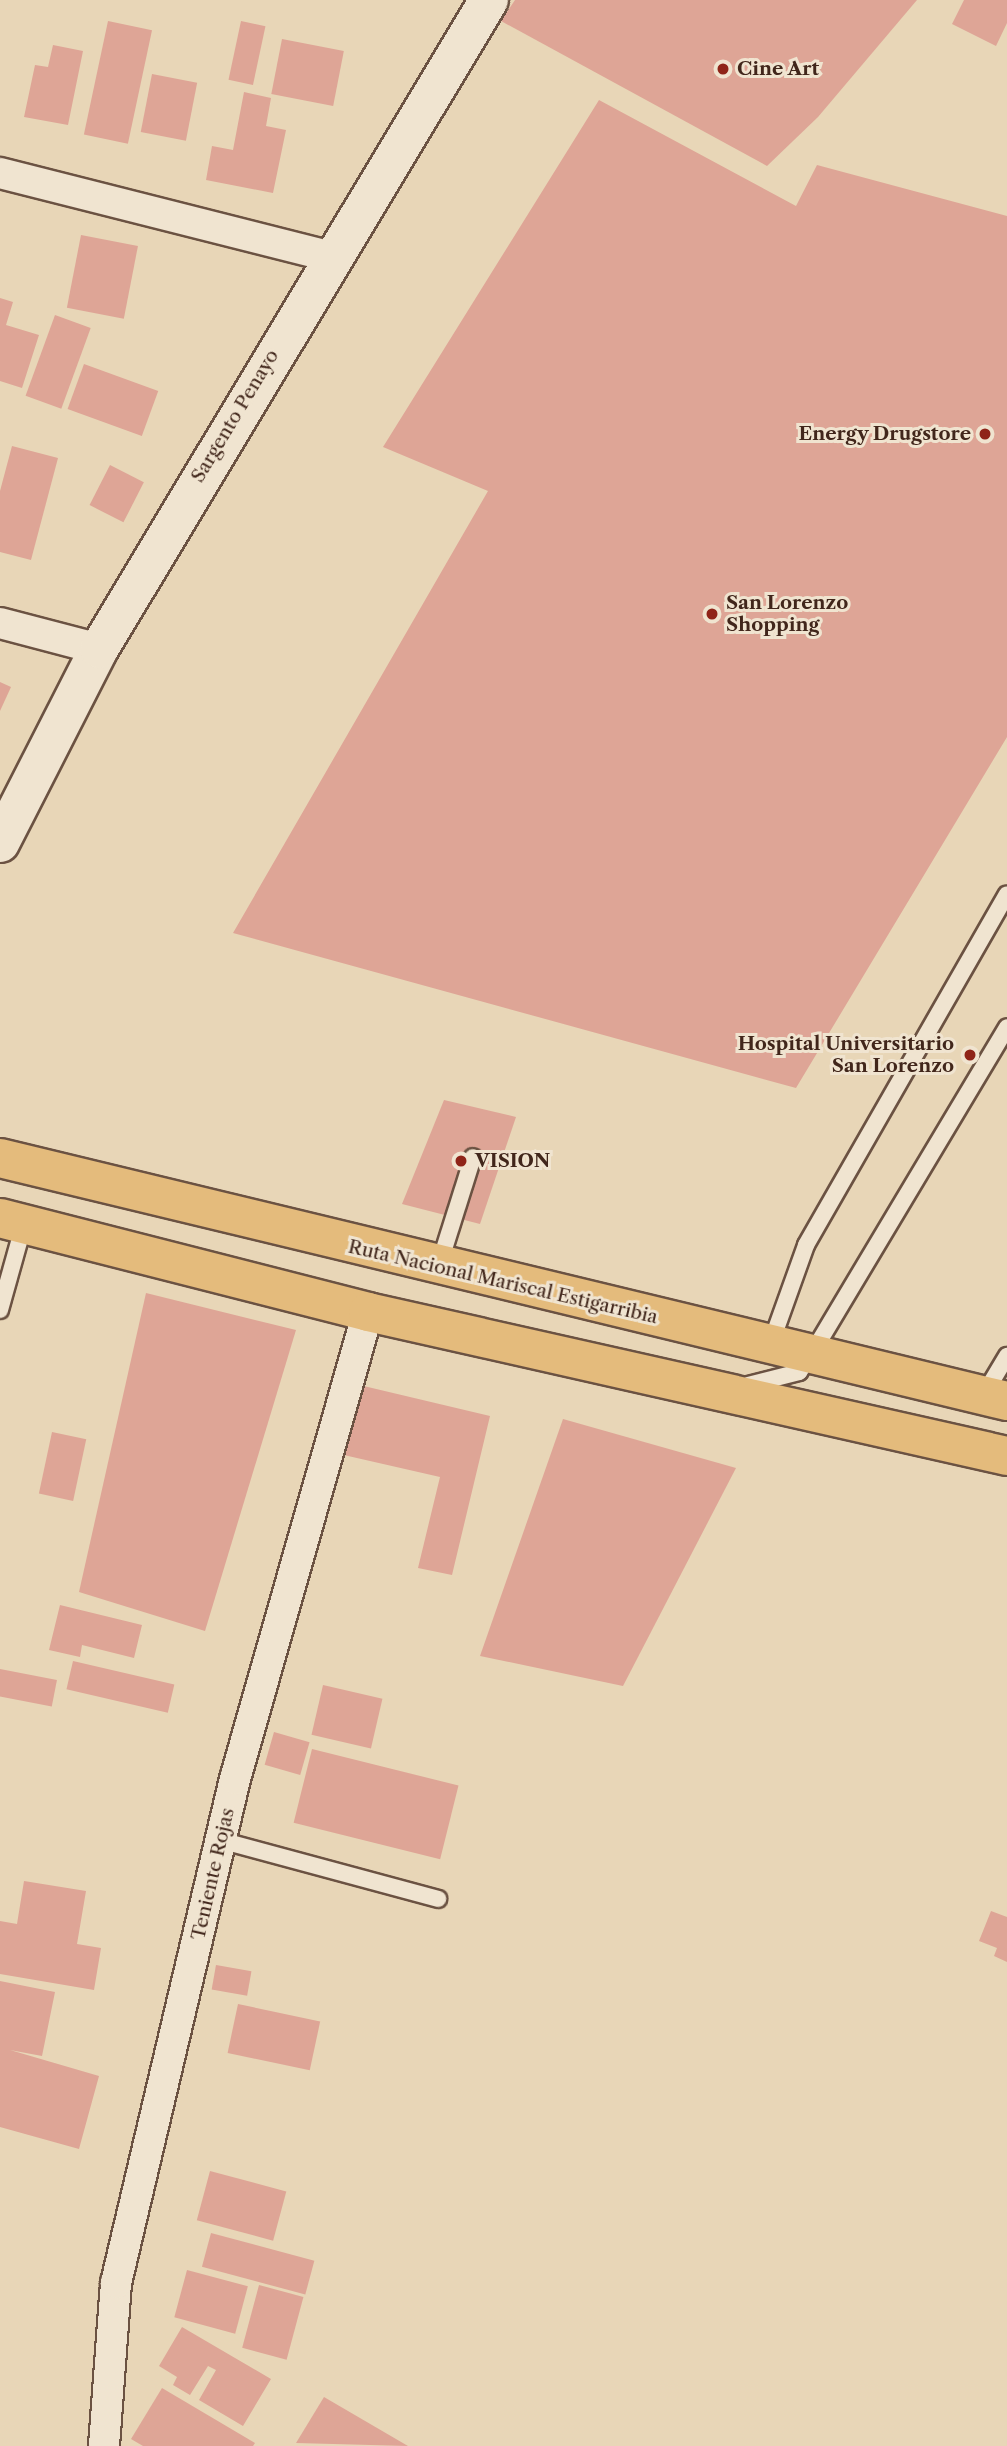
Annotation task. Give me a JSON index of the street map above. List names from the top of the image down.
{
  "streets": {
    "highway": ["Ruta Nacional Mariscal Estigarribia"],
    "street": ["Sargento Penayo", "Teniente Rojas"]
  },
  "places": [
    "Cine Art",
    "Energy Drugstore",
    "San Lorenzo Shopping",
    "Hospital Universitario San Lorenzo",
    "VISION"
  ]
}
